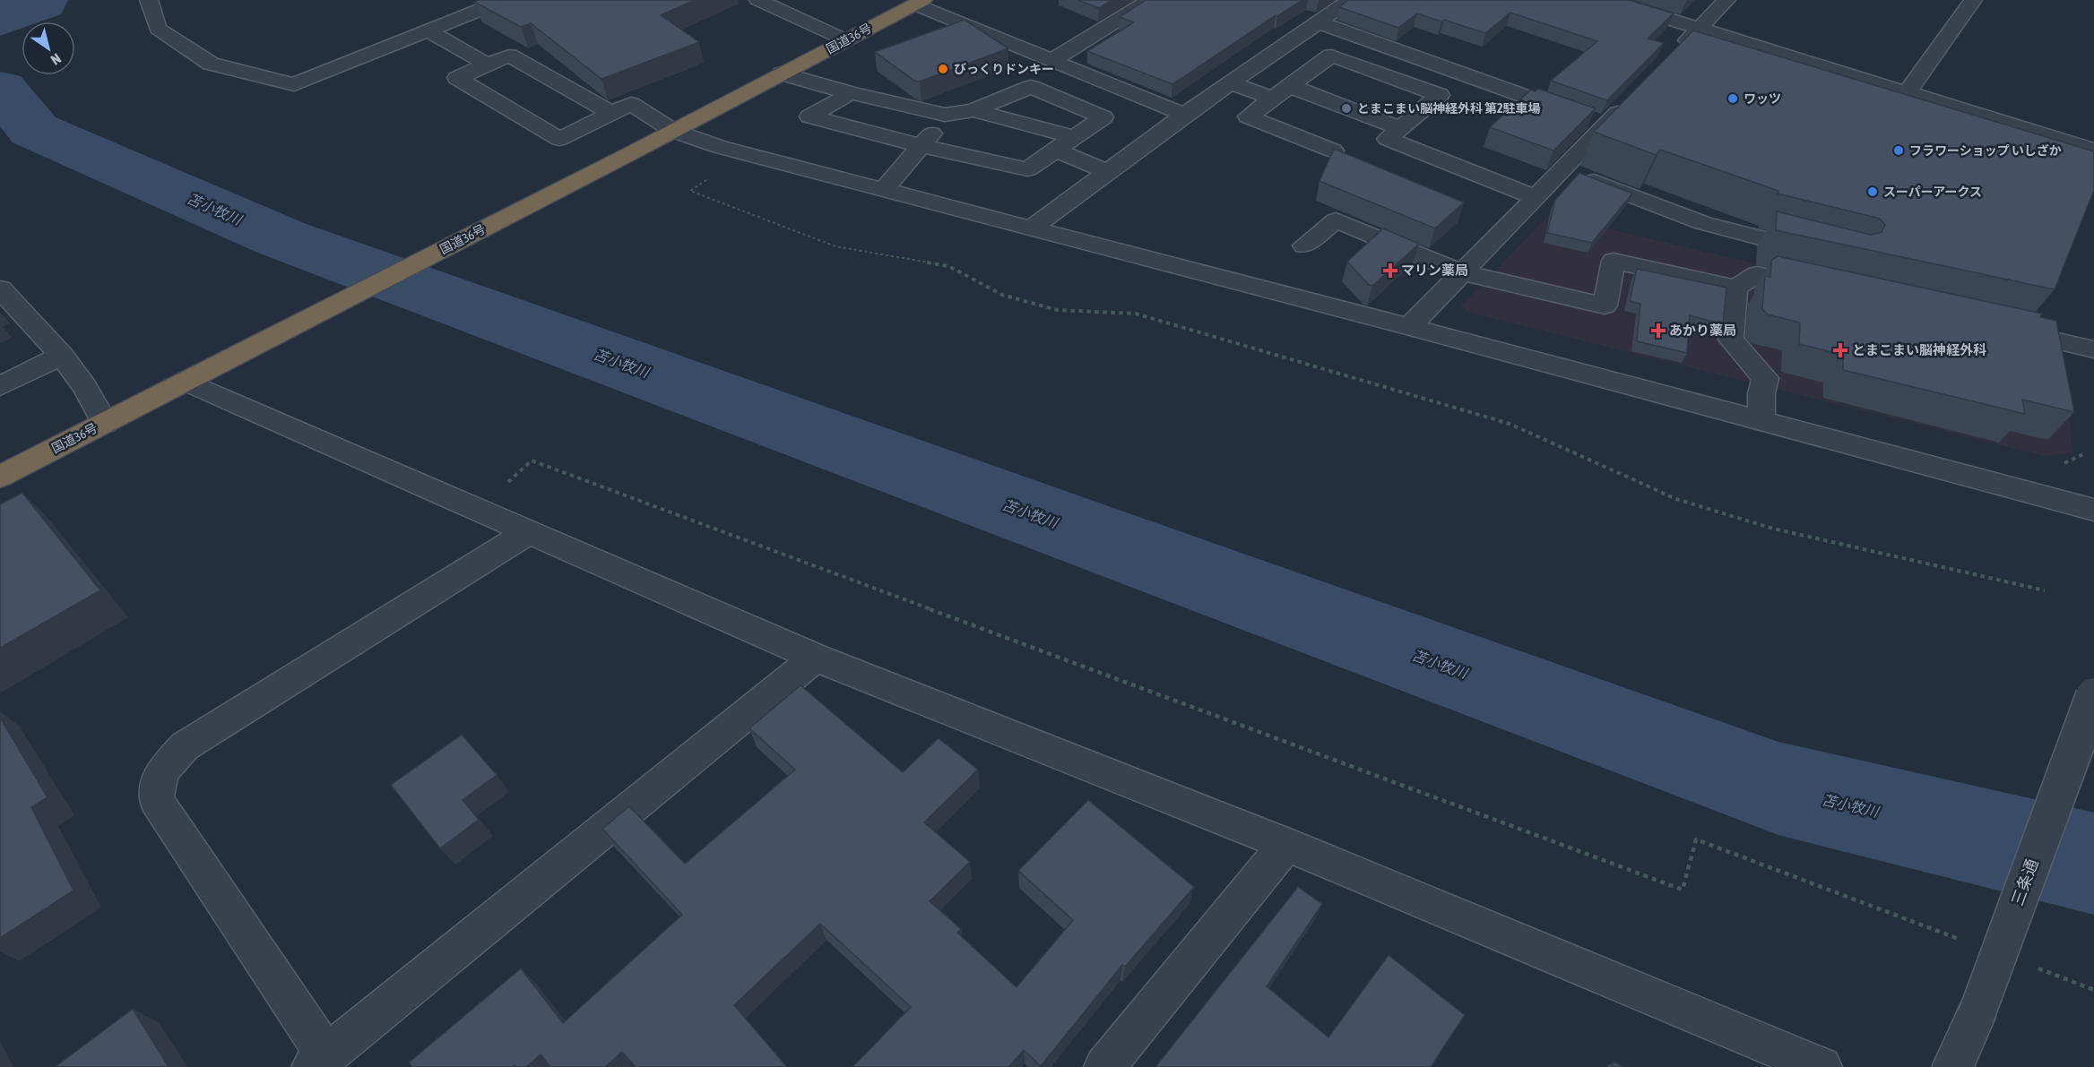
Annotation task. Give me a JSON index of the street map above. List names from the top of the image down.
{
  "streets": {
    "highway": ["国道36号"],
    "street": ["三条通"]
  },
  "water": ["苫小牧川"],
  "places": {
    "other": [
      "びっくりドンキー",
      "ワッツ",
      "とまこまい脳神経外科 第2駐車場",
      "フラワーショップ いしざか",
      "スーパーアークス"
    ],
    "health": ["マリン薬局", "あかり薬局", "とまこまい脳神経外科"]
  },
  "north": "bottom right"
}
